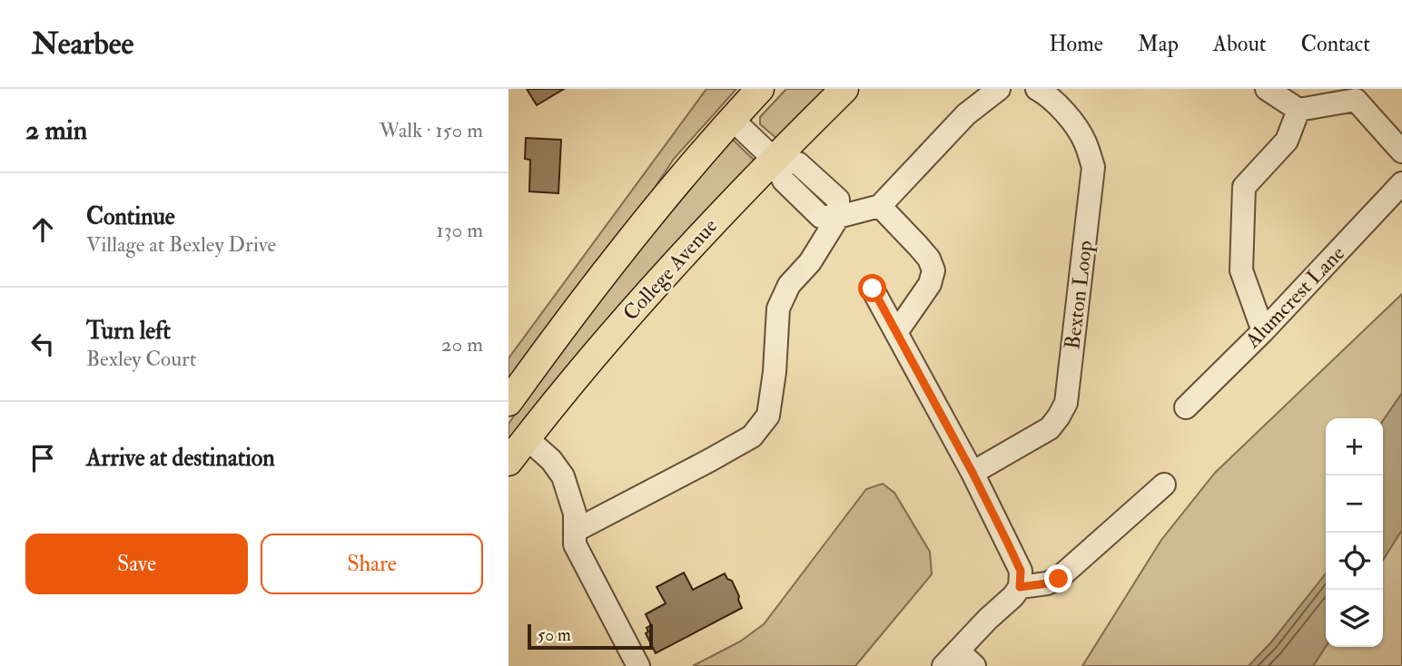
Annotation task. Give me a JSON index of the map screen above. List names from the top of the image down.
{
  "streets": {
    "main road": ["College Avenue"],
    "street": ["Bexton Loop", "Alumcrest Lane"]
  },
  "scale_bar": "50 m",
  "page": {
    "header": "Nearbee",
    "nav": [
      "Home",
      "Map",
      "About",
      "Contact"
    ],
    "heading": ["2 min", "Walk · 150 m"],
    "list": [
      ["Continue", "Village at Bexley Drive", "130 m"],
      ["Turn left", "Bexley Court", "20 m"],
      "Arrive at destination"
    ],
    "map_buttons": ["+", "−"],
    "buttons": ["Save", "Share"],
    "scale": "50 m"
  }
}
